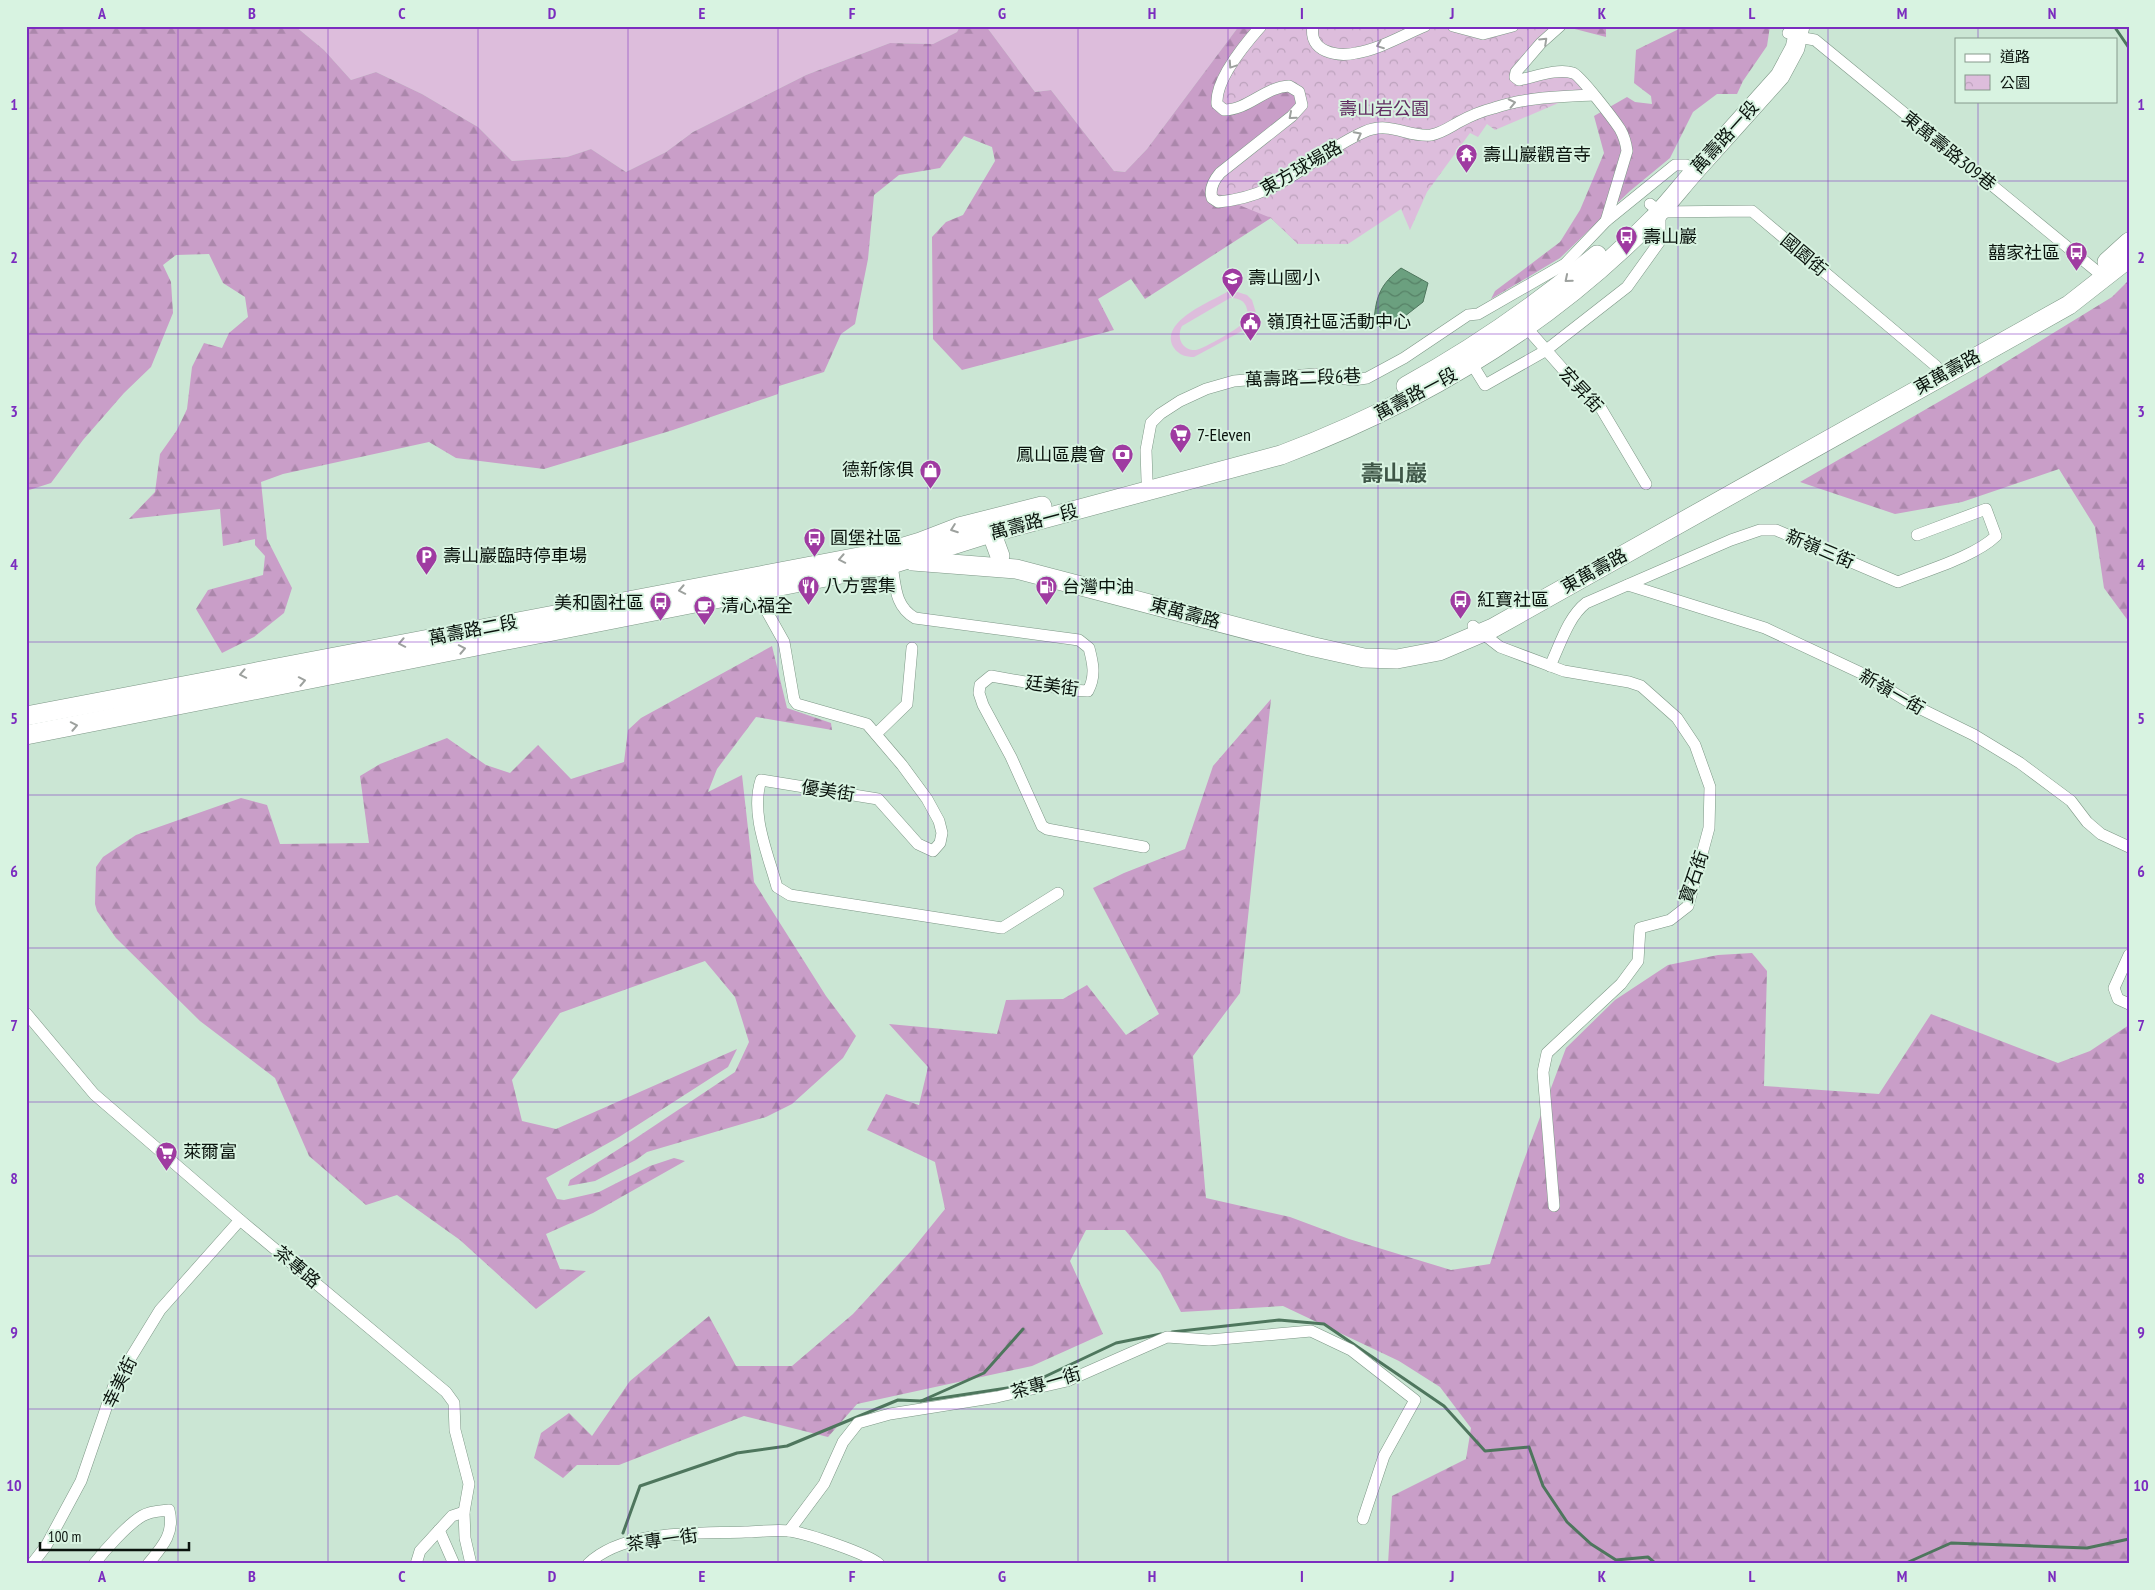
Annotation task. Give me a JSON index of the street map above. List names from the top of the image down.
{
  "streets": {
    "main road": ["萬壽路一段", "東萬壽路", "萬壽路二段"],
    "street": [
      "東萬壽路309巷",
      "東方球場路",
      "國園街",
      "萬壽路二段6巷",
      "宏昇街",
      "新嶺三街",
      "廷美街",
      "新嶺一街",
      "優美街",
      "寶石街",
      "茶專路",
      "幸美街",
      "茶專一街"
    ]
  },
  "crossings": [
    ["萬壽路一段", "東萬壽路309巷"],
    ["萬壽路一段", "國園街"],
    ["萬壽路一段", "東萬壽路"],
    ["萬壽路一段", "萬壽路二段6巷"],
    ["萬壽路一段", "宏昇街"],
    ["萬壽路一段", "萬壽路二段"],
    ["東萬壽路309巷", "東萬壽路"],
    ["國園街", "東萬壽路"],
    ["東萬壽路", "萬壽路二段"],
    ["東萬壽路", "廷美街"],
    ["東萬壽路", "寶石街"],
    ["新嶺三街", "新嶺一街"],
    ["新嶺三街", "寶石街"],
    ["萬壽路二段", "廷美街"],
    ["萬壽路二段", "優美街"],
    ["茶專路", "幸美街"]
  ],
  "districts": ["壽山巖"],
  "parks": ["壽山岩公園"],
  "places": {
    "temple": ["壽山巖觀音寺"],
    "bus stop": [
      "壽山巖",
      "囍家社區",
      "圓堡社區",
      "紅寶社區",
      "美和園社區"
    ],
    "school or university": ["壽山國小"],
    "public building": ["嶺頂社區活動中心"],
    "supermarket": ["7-Eleven", "萊爾富"],
    "bank": ["鳳山區農會"],
    "shop": ["德新傢俱"],
    "parking": ["壽山巖臨時停車場"],
    "restaurant": ["八方雲集"],
    "fuel station": ["台灣中油"],
    "cafe": ["清心福全"]
  },
  "legend": ["道路", "公園"],
  "scale_bar": "100 m",
  "grid": {
    "columns": [
      "A",
      "B",
      "C",
      "D",
      "E",
      "F",
      "G",
      "H",
      "I",
      "J",
      "K",
      "L",
      "M",
      "N"
    ],
    "rows": [
      "1",
      "2",
      "3",
      "4",
      "5",
      "6",
      "7",
      "8",
      "9",
      "10"
    ]
  }
}
